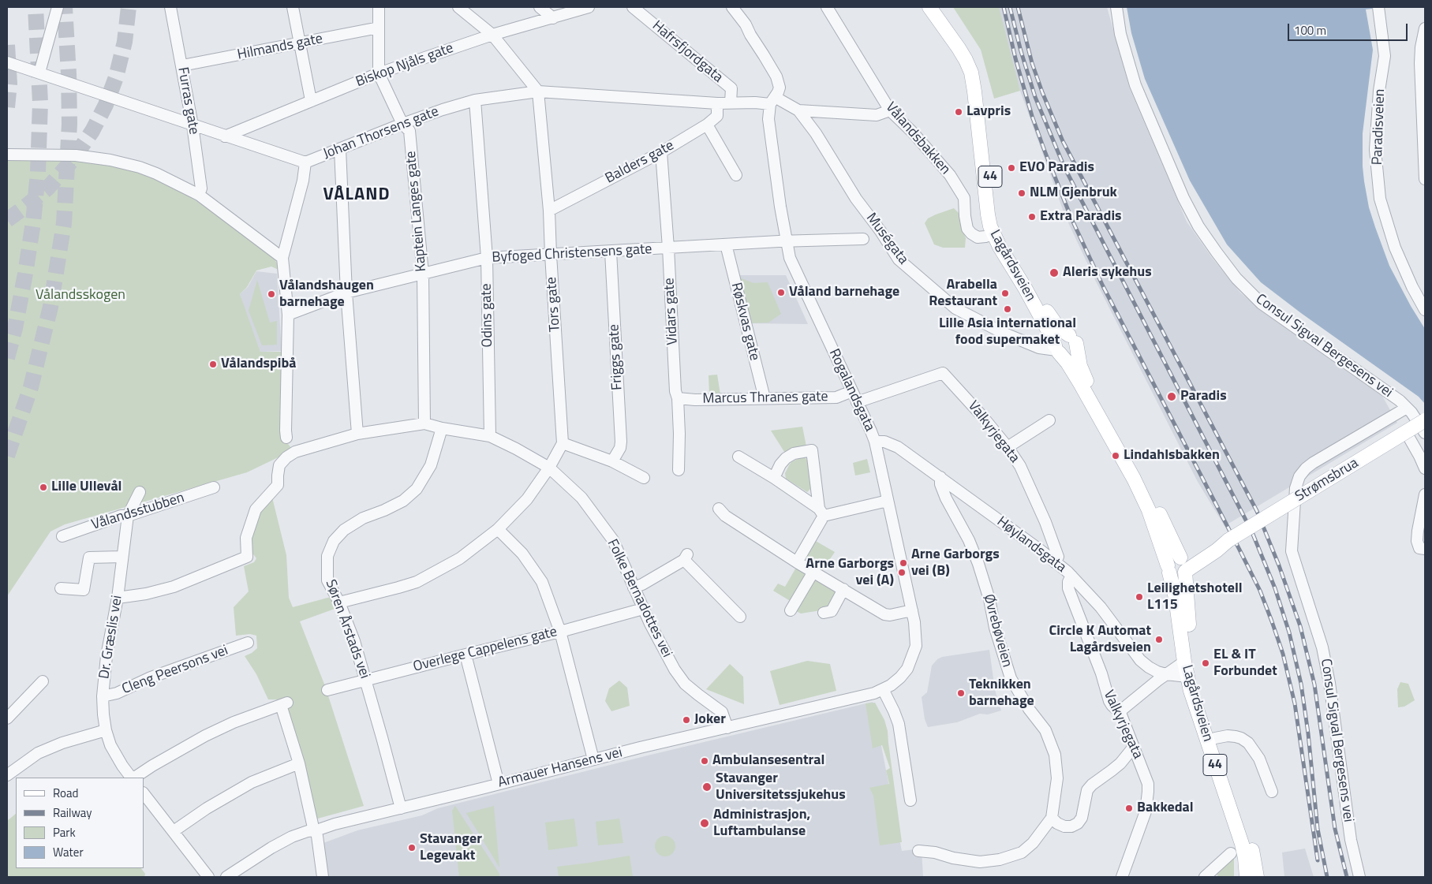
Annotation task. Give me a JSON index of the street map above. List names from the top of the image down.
{
  "streets": {
    "main road": ["44", "Lagårdsveien", "Strømsbrua"],
    "street": [
      "Hilmands gate",
      "Hafrsfjordgata",
      "Biskop Njåls gate",
      "Furras gate",
      "Paradisveien",
      "Johan Thorsens gate",
      "Vålandsbakken",
      "Balders gate",
      "Kaptein Langes gate",
      "Muségata",
      "Byfoged Christensens gate",
      "Tors gate",
      "Vidars gate",
      "Odins gate",
      "Røskvas gate",
      "Consul Sigval Bergesens vei",
      "Friggs gate",
      "Rogalandsgata",
      "Marcus Thranes gate",
      "Valkyrjegata",
      "Vålandsstubben",
      "Høylandsgata",
      "Folke Bernadottes vei",
      "Søren Årstads vei",
      "Øvrebøveien",
      "Dr. Græslis vei",
      "Overlege Cappelens gate",
      "Cleng Peersons vei",
      "Armauer Hansens vei"
    ]
  },
  "crossings": [
    ["Hilmands gate", "Furras gate"],
    ["Hilmands gate", "Kaptein Langes gate"],
    ["Hafrsfjordgata", "Johan Thorsens gate"],
    ["Biskop Njåls gate", "Johan Thorsens gate"],
    ["Biskop Njåls gate", "Kaptein Langes gate"],
    ["Furras gate", "Johan Thorsens gate"],
    ["Johan Thorsens gate", "Balders gate"],
    ["Johan Thorsens gate", "Kaptein Langes gate"],
    ["Johan Thorsens gate", "Muségata"],
    ["Johan Thorsens gate", "Tors gate"],
    ["Johan Thorsens gate", "Odins gate"],
    ["Johan Thorsens gate", "Rogalandsgata"],
    ["Vålandsbakken", "Lagårdsveien"],
    ["Balders gate", "Tors gate"],
    ["Balders gate", "Vidars gate"],
    ["44", "Lagårdsveien"],
    ["44", "Strømsbrua"],
    ["Kaptein Langes gate", "Byfoged Christensens gate"],
    ["Kaptein Langes gate", "Folke Bernadottes vei"],
    ["Muségata", "Lagårdsveien"],
    ["Muségata", "Rogalandsgata"],
    ["Byfoged Christensens gate", "Tors gate"],
    ["Byfoged Christensens gate", "Vidars gate"],
    ["Byfoged Christensens gate", "Odins gate"],
    ["Byfoged Christensens gate", "Røskvas gate"],
    ["Byfoged Christensens gate", "Friggs gate"],
    ["Byfoged Christensens gate", "Rogalandsgata"],
    ["Lagårdsveien", "Strømsbrua"],
    ["Lagårdsveien", "Høylandsgata"],
    ["Vidars gate", "Marcus Thranes gate"],
    ["Odins gate", "Folke Bernadottes vei"],
    ["Røskvas gate", "Marcus Thranes gate"],
    ["Rogalandsgata", "Marcus Thranes gate"],
    ["Rogalandsgata", "Valkyrjegata"],
    ["Rogalandsgata", "Høylandsgata"],
    ["Rogalandsgata", "Armauer Hansens vei"],
    ["Valkyrjegata", "Høylandsgata"],
    ["Vålandsstubben", "Dr. Græslis vei"],
    ["Høylandsgata", "Øvrebøveien"],
    ["Folke Bernadottes vei", "Søren Årstads vei"],
    ["Folke Bernadottes vei", "Dr. Græslis vei"],
    ["Folke Bernadottes vei", "Overlege Cappelens gate"],
    ["Folke Bernadottes vei", "Armauer Hansens vei"],
    ["Søren Årstads vei", "Overlege Cappelens gate"],
    ["Søren Årstads vei", "Armauer Hansens vei"],
    ["Dr. Græslis vei", "Cleng Peersons vei"]
  ],
  "districts": ["VÅLAND"],
  "parks": ["Vålandsskogen"],
  "places": [
    "Lavpris",
    "EVO Paradis",
    "NLM Gjenbruk",
    "Extra Paradis",
    "Aleris sykehus",
    "Våland barnehage",
    "Arabella Restaurant",
    "Vålandshaugen barnehage",
    "Lille Asia international food supermaket",
    "Vålandspibå",
    "Paradis",
    "Lindahlsbakken",
    "Lille Ullevål",
    "Arne Garborgs vei (B)",
    "Arne Garborgs vei (A)",
    "Leilighetshotell L115",
    "Circle K Automat Lagårdsveien",
    "EL & IT Forbundet",
    "Teknikken barnehage",
    "Joker",
    "Ambulansesentral",
    "Stavanger Universitetssjukehus",
    "Bakkedal",
    "Administrasjon, Luftambulanse",
    "Stavanger Legevakt"
  ],
  "legend": [
    "Road",
    "Railway",
    "Park",
    "Water"
  ],
  "scale_bar": "100 m"
}
